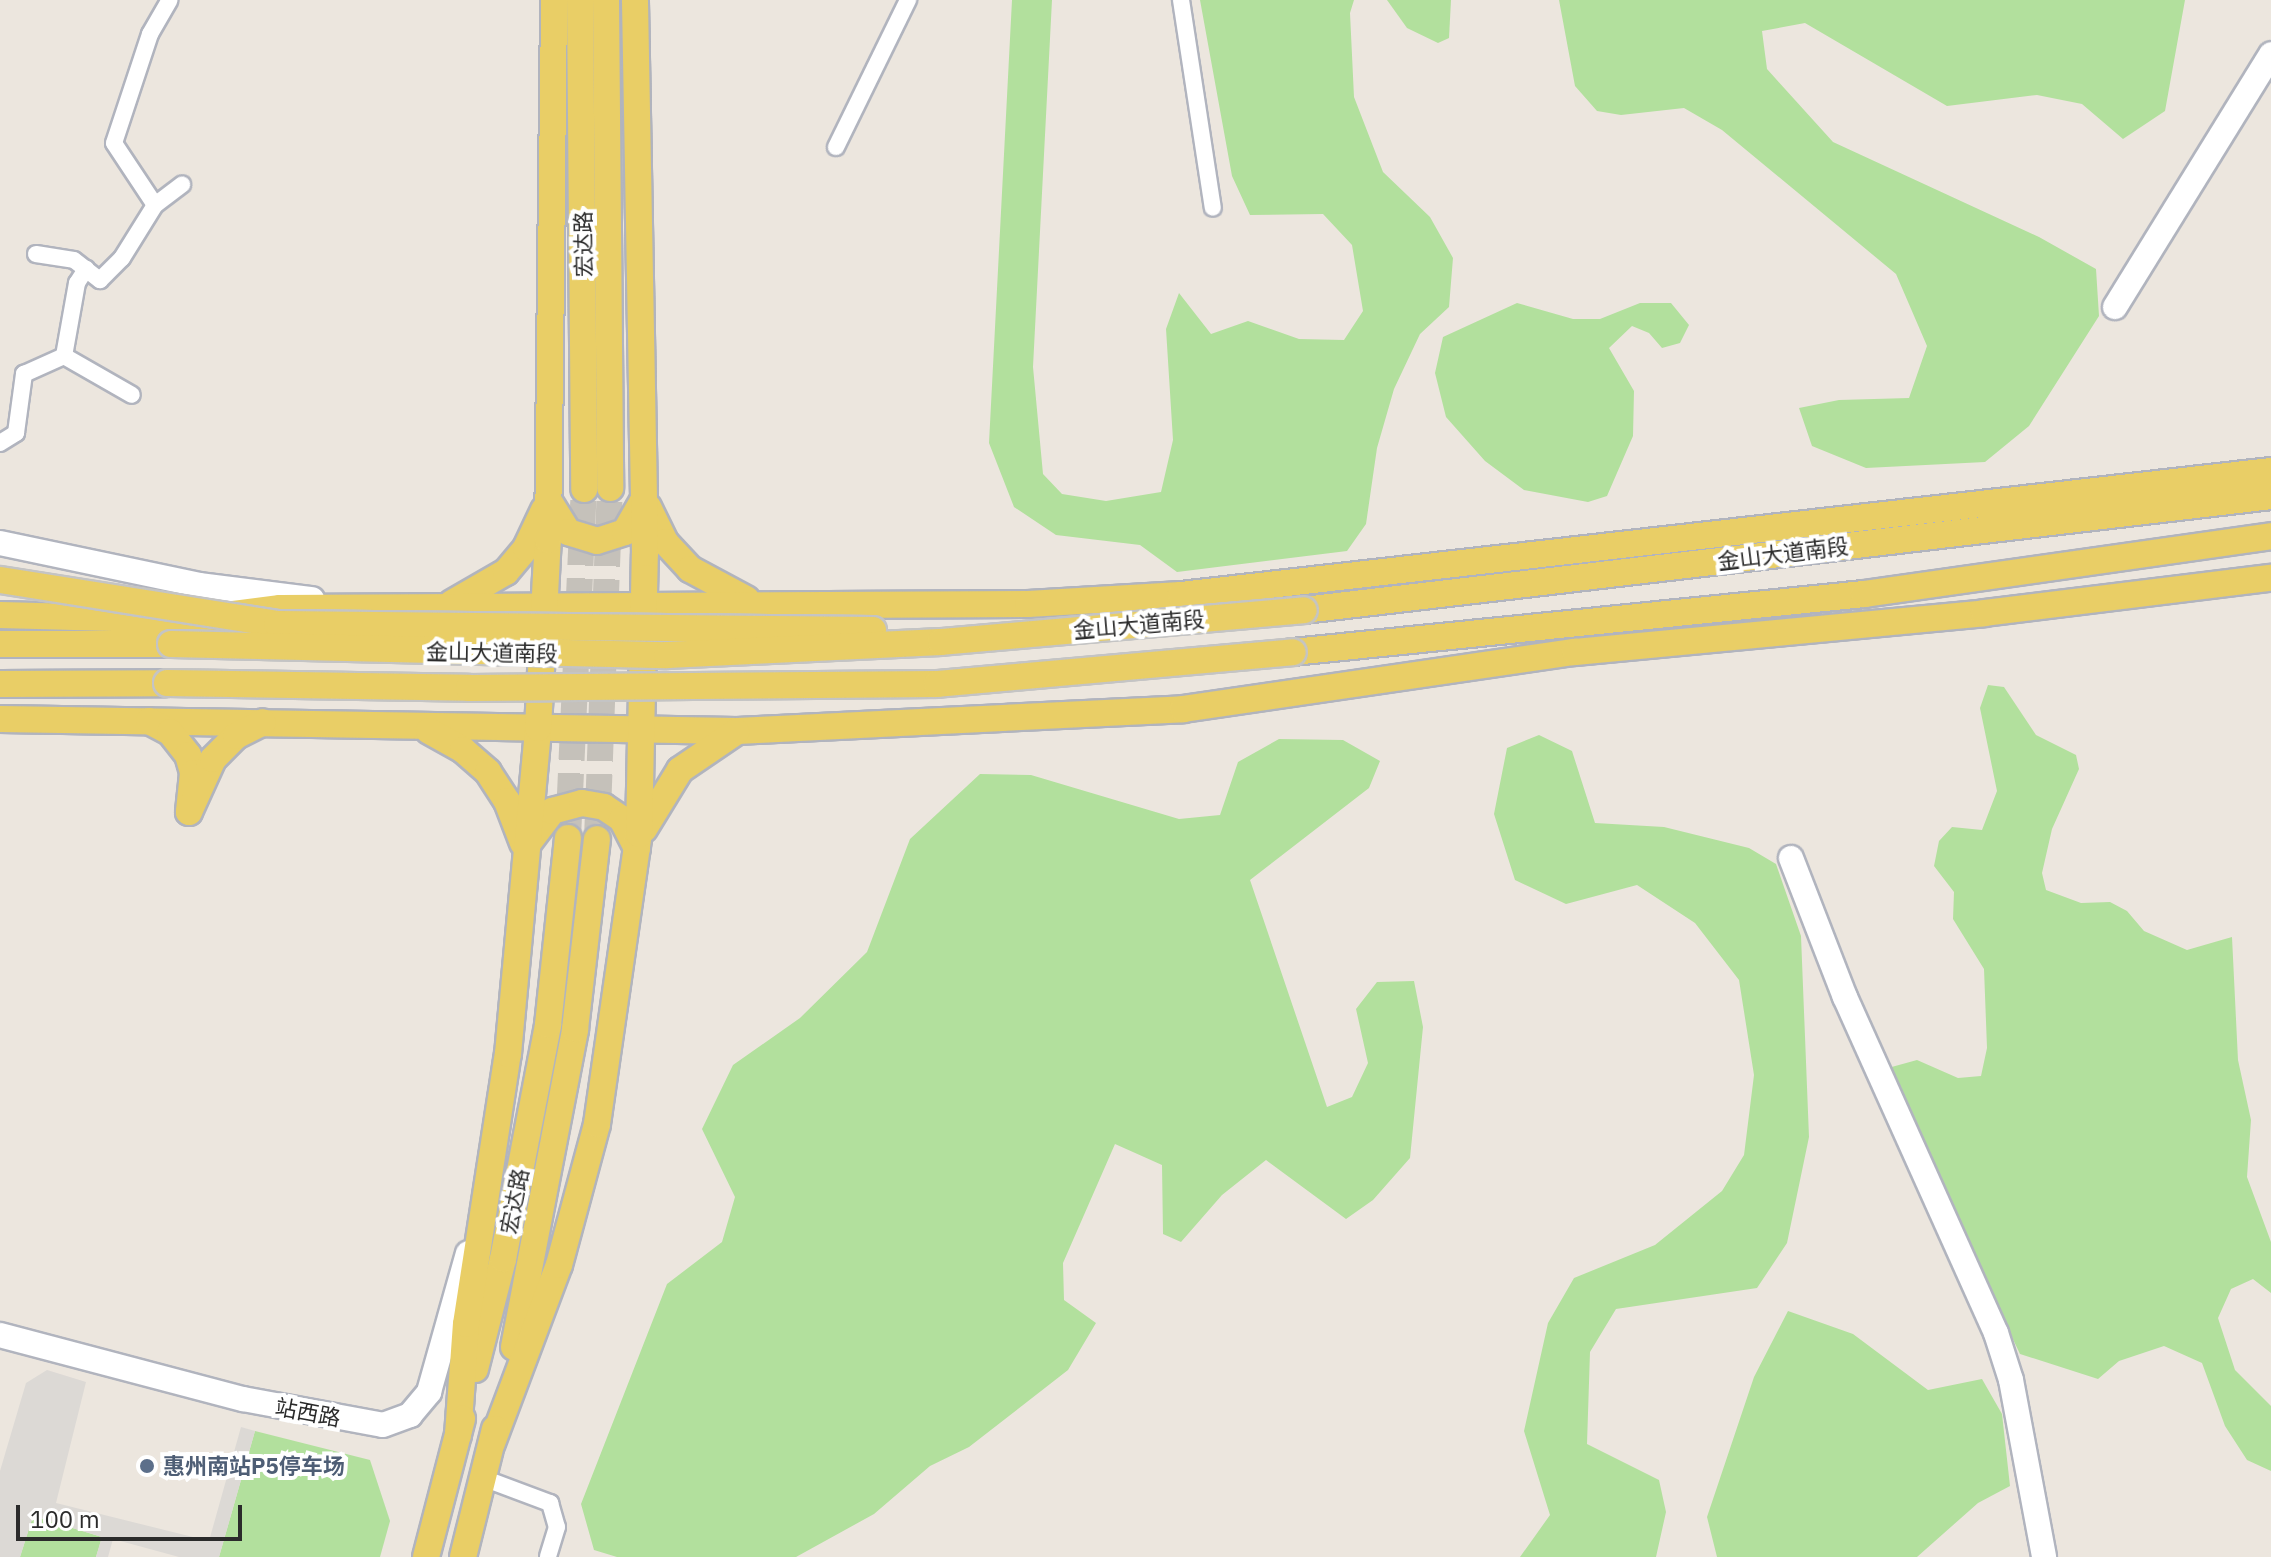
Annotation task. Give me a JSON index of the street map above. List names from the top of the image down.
{
  "streets": {
    "main road": ["宏达路", "金山大道南段"],
    "street": ["站西路"]
  },
  "places": ["惠州南站P5停车场"],
  "scale_bar": "100 m"
}
